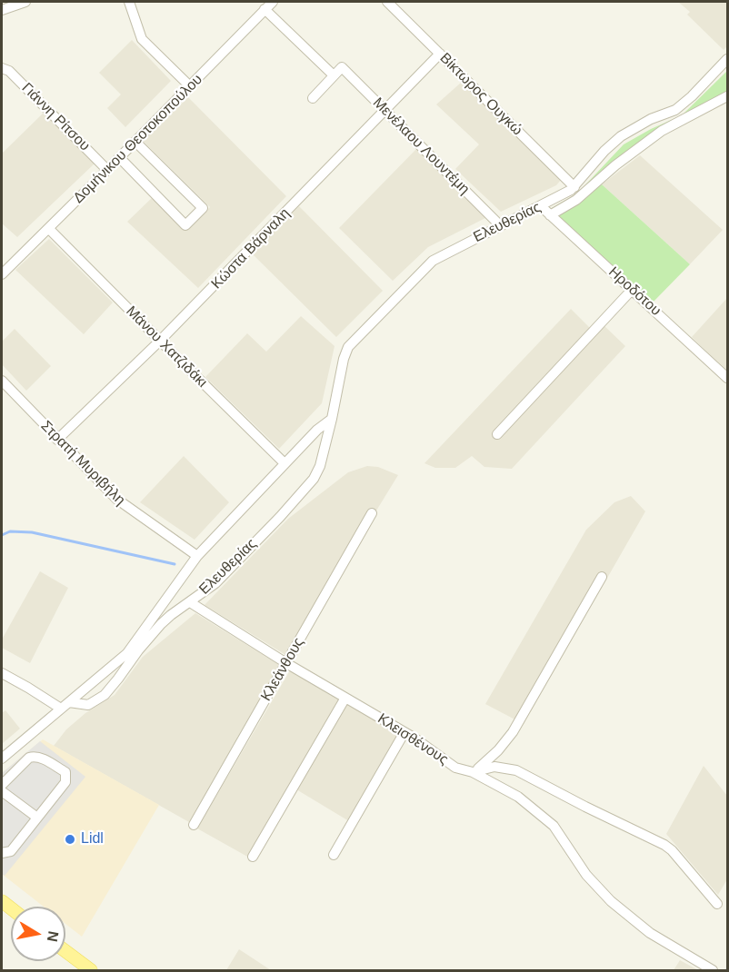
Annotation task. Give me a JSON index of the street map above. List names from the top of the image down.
{
  "streets": {
    "street": [
      "Βίκτωρος Ουγκώ",
      "Γιάννη Ρίτσου",
      "Δομήνικου Θεοτοκοπούλου",
      "Μενέλαου Λουντέμη",
      "Ελευθερίας",
      "Κώστα Βάρναλη",
      "Ηροδότου",
      "Μάνου Χατζιδάκι",
      "Στρατή Μυριβήλη",
      "Κλεάνθους",
      "Κλεισθένους"
    ]
  },
  "crossings": [
    ["Βίκτωρος Ουγκώ", "Ελευθερίας"],
    ["Βίκτωρος Ουγκώ", "Κώστα Βάρναλη"],
    ["Γιάννη Ρίτσου", "Δομήνικου Θεοτοκοπούλου"],
    ["Δομήνικου Θεοτοκοπούλου", "Μάνου Χατζιδάκι"],
    ["Μενέλαου Λουντέμη", "Ελευθερίας"],
    ["Μενέλαου Λουντέμη", "Κώστα Βάρναλη"],
    ["Ελευθερίας", "Ηροδότου"],
    ["Ελευθερίας", "Μάνου Χατζιδάκι"],
    ["Ελευθερίας", "Στρατή Μυριβήλη"],
    ["Ελευθερίας", "Κλεισθένους"],
    ["Κώστα Βάρναλη", "Μάνου Χατζιδάκι"],
    ["Κώστα Βάρναλη", "Στρατή Μυριβήλη"],
    ["Κλεάνθους", "Κλεισθένους"]
  ],
  "places": ["Lidl"],
  "north": "right"
}
